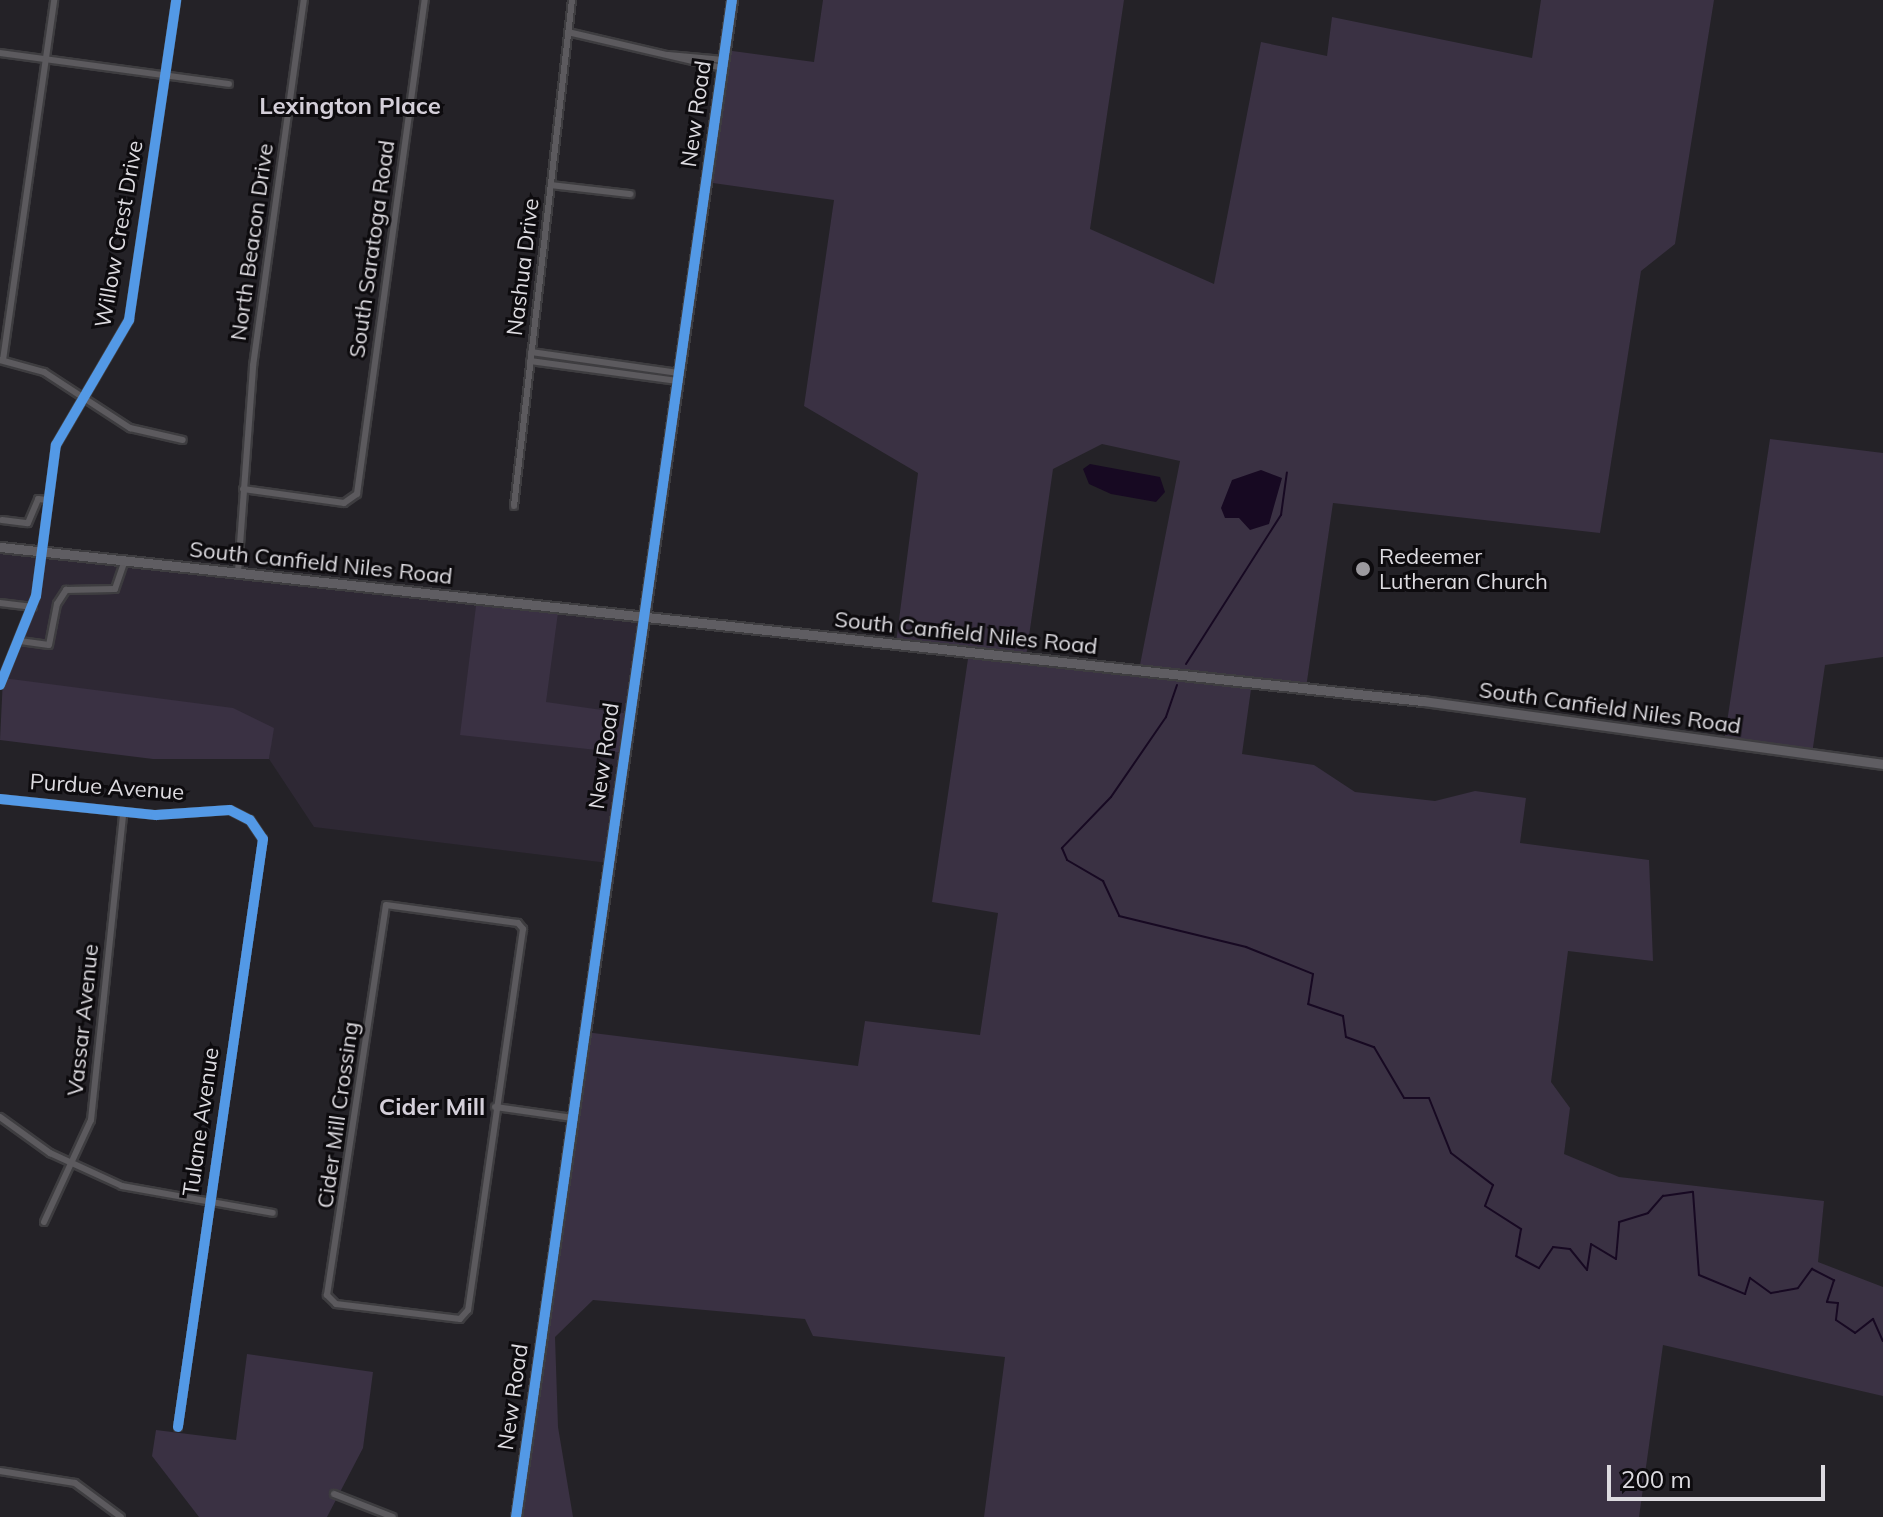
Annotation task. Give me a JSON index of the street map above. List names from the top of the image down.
{
  "streets": {
    "main road": ["New Road", "South Canfield Niles Road"],
    "street": [
      "Willow Crest Drive",
      "North Beacon Drive",
      "South Saratoga Road",
      "Nashua Drive",
      "Purdue Avenue",
      "Vassar Avenue",
      "Cider Mill Crossing",
      "Tulane Avenue"
    ]
  },
  "crossings": [
    ["New Road", "South Canfield Niles Road"],
    ["Willow Crest Drive", "South Canfield Niles Road"],
    ["North Beacon Drive", "South Saratoga Road"],
    ["North Beacon Drive", "South Canfield Niles Road"],
    ["Purdue Avenue", "Vassar Avenue"],
    ["Purdue Avenue", "Tulane Avenue"]
  ],
  "districts": ["Lexington Place", "Cider Mill"],
  "places": ["Redeemer Lutheran Church"],
  "scale_bar": "200 m"
}
